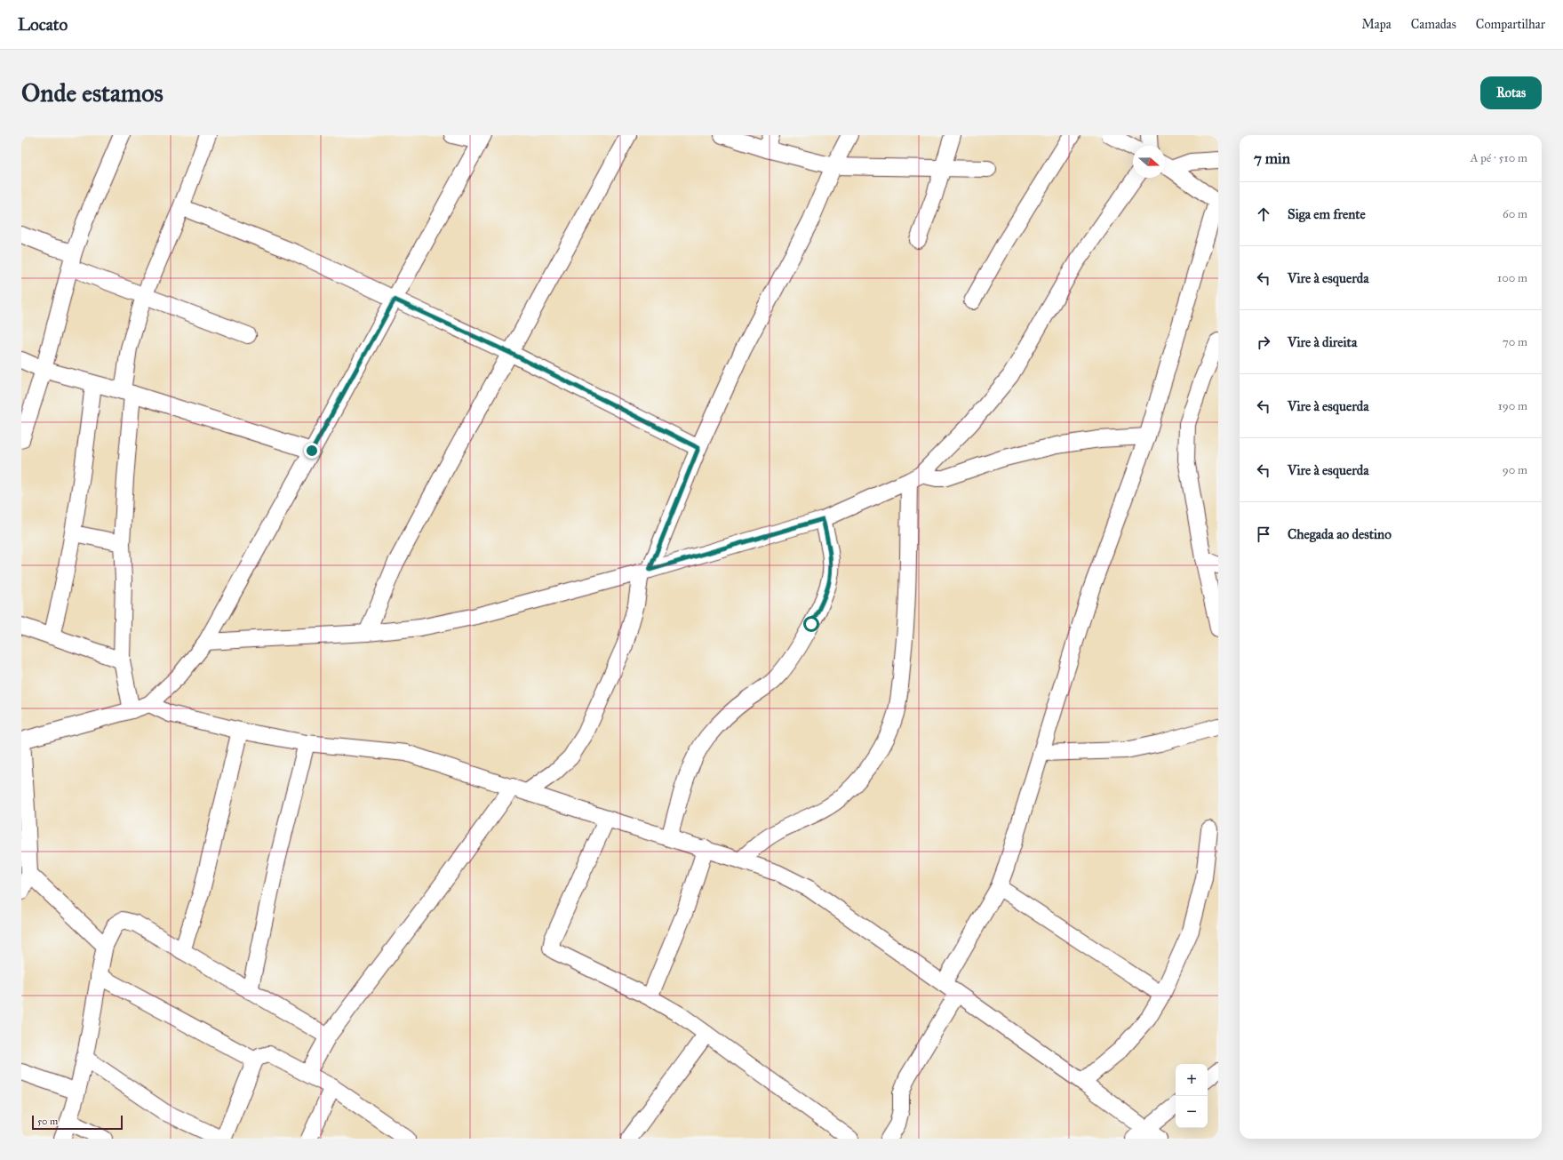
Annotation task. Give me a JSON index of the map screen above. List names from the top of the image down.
{
  "scale_bar": "50 m",
  "north": "right",
  "page": {
    "header": "Locato",
    "nav": ["Mapa", "Camadas", "Compartilhar"],
    "buttons": "Rotas",
    "title": "Onde estamos",
    "heading": ["7 min", "A pé · 510 m"],
    "list": [
      ["Siga em frente", "60 m"],
      ["Vire à esquerda", "100 m"],
      ["Vire à direita", "70 m"],
      ["Vire à esquerda", "190 m"],
      ["Vire à esquerda", "90 m"],
      "Chegada ao destino"
    ],
    "map_buttons": ["+", "−"],
    "scale": "50 m"
  }
}
